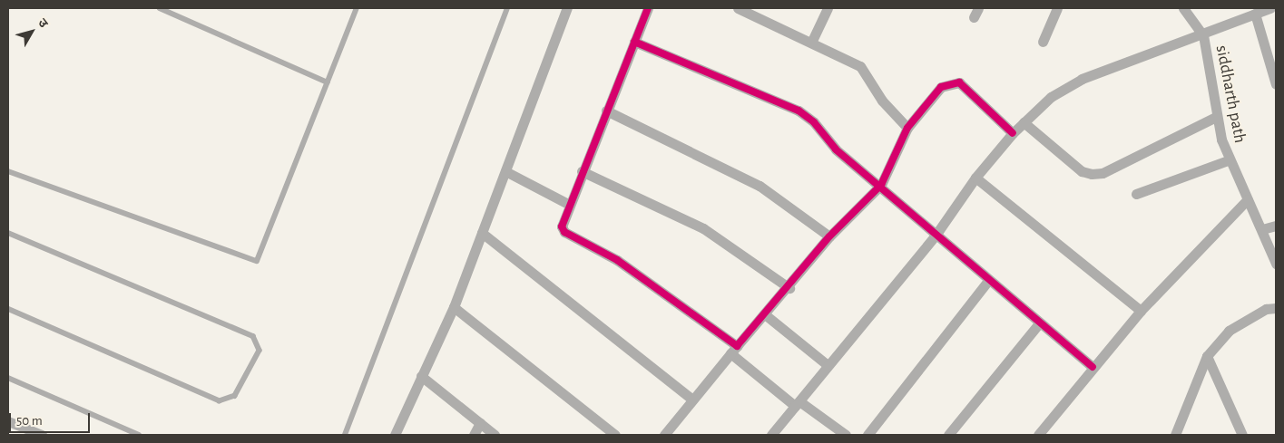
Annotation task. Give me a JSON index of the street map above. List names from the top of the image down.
{
  "streets": {
    "street": ["siddharth path"]
  },
  "scale_bar": "50 m",
  "north": "top right"
}
